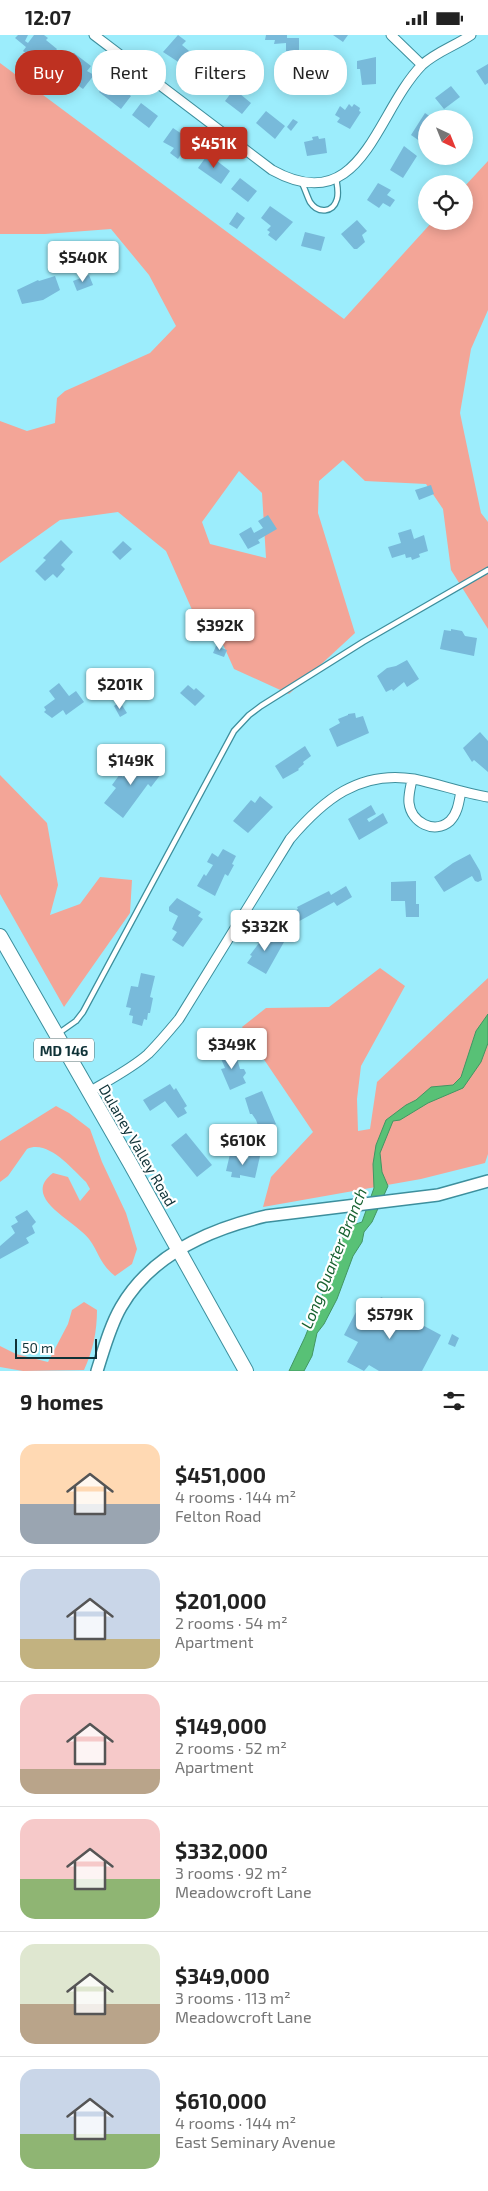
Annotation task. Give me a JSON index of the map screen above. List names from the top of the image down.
{
  "streets": {
    "main road": ["MD 146", "Dulaney Valley Road"]
  },
  "water": ["Long Quarter Branch"],
  "scale_bar": "50 m",
  "north": "bottom right",
  "page": {
    "status": "12:07",
    "chip": [
      "Buy",
      "Rent",
      "Filters",
      "New"
    ],
    "price": [
      "$451K",
      "$540K",
      "$392K",
      "$201K",
      "$149K",
      "$332K",
      "$349K",
      "$610K",
      "$579K"
    ],
    "scale": "50 m",
    "heading": "9 homes",
    "list": [
      {
        "name": "$451,000",
        "note": "4 rooms · 144 m² · Felton Road"
      },
      {
        "name": "$201,000",
        "note": "2 rooms · 54 m² · Apartment"
      },
      {
        "name": "$149,000",
        "note": "2 rooms · 52 m² · Apartment"
      },
      {
        "name": "$332,000",
        "note": "3 rooms · 92 m² · Meadowcroft Lane"
      },
      {
        "name": "$349,000",
        "note": "3 rooms · 113 m² · Meadowcroft Lane"
      },
      {
        "name": "$610,000",
        "note": "4 rooms · 144 m² · East Seminary Avenue"
      }
    ]
  }
}
